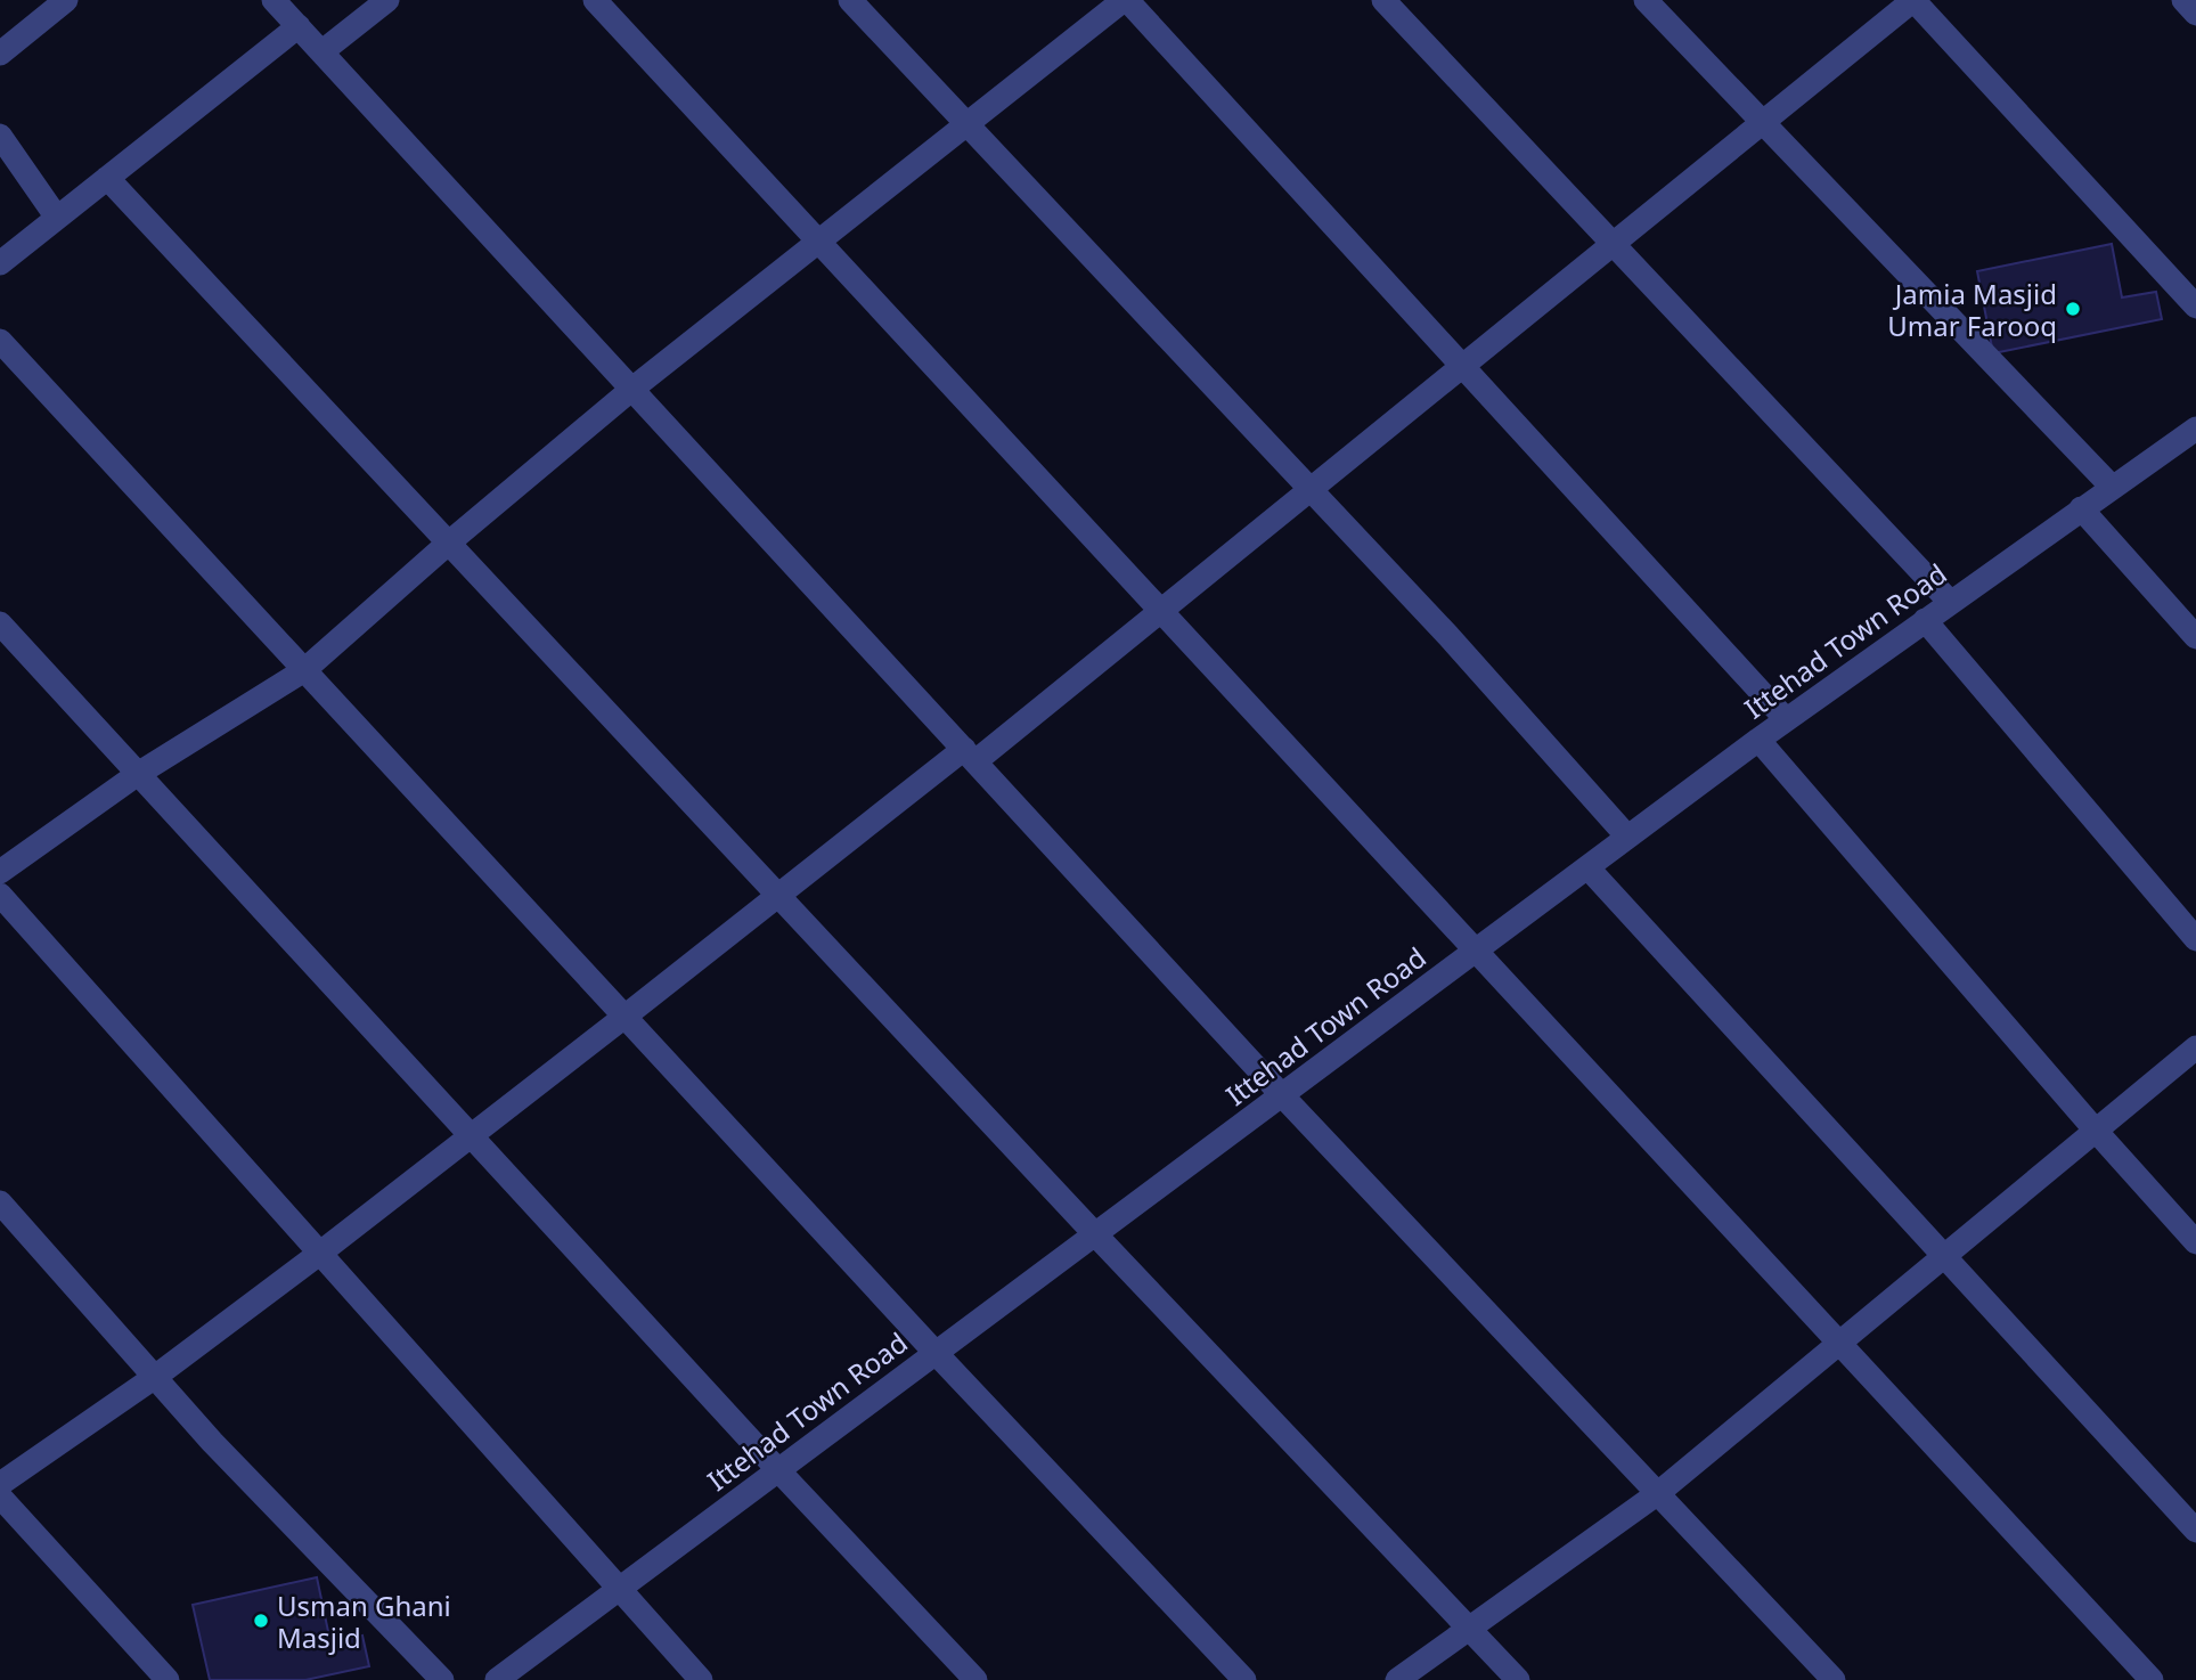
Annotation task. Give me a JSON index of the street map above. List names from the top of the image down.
{
  "streets": {
    "street": ["Ittehad Town Road"]
  },
  "places": ["Jamia Masjid Umar Farooq", "Usman Ghani Masjid"]
}
